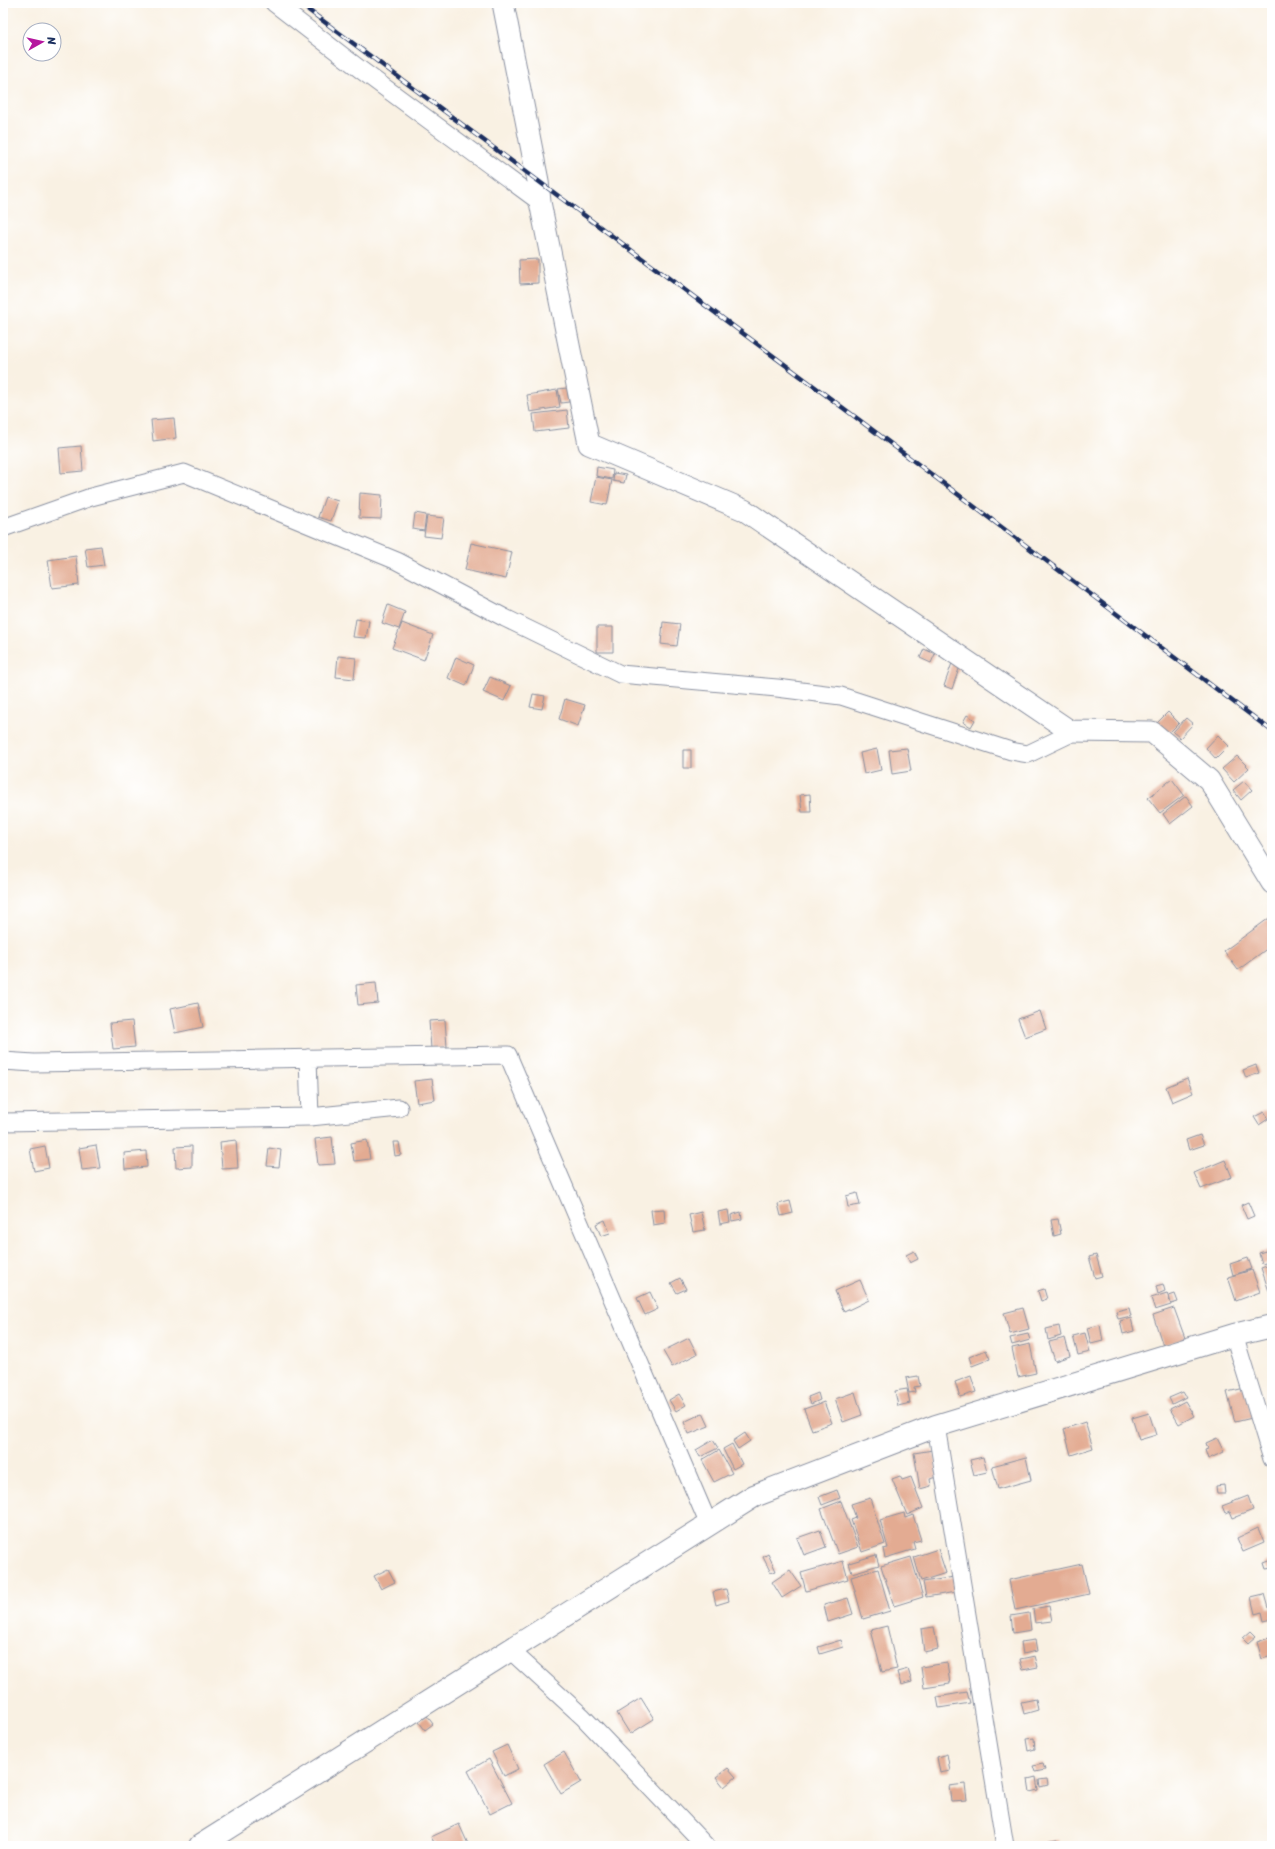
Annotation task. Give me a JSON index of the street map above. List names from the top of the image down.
{
  "north": "right"
}
